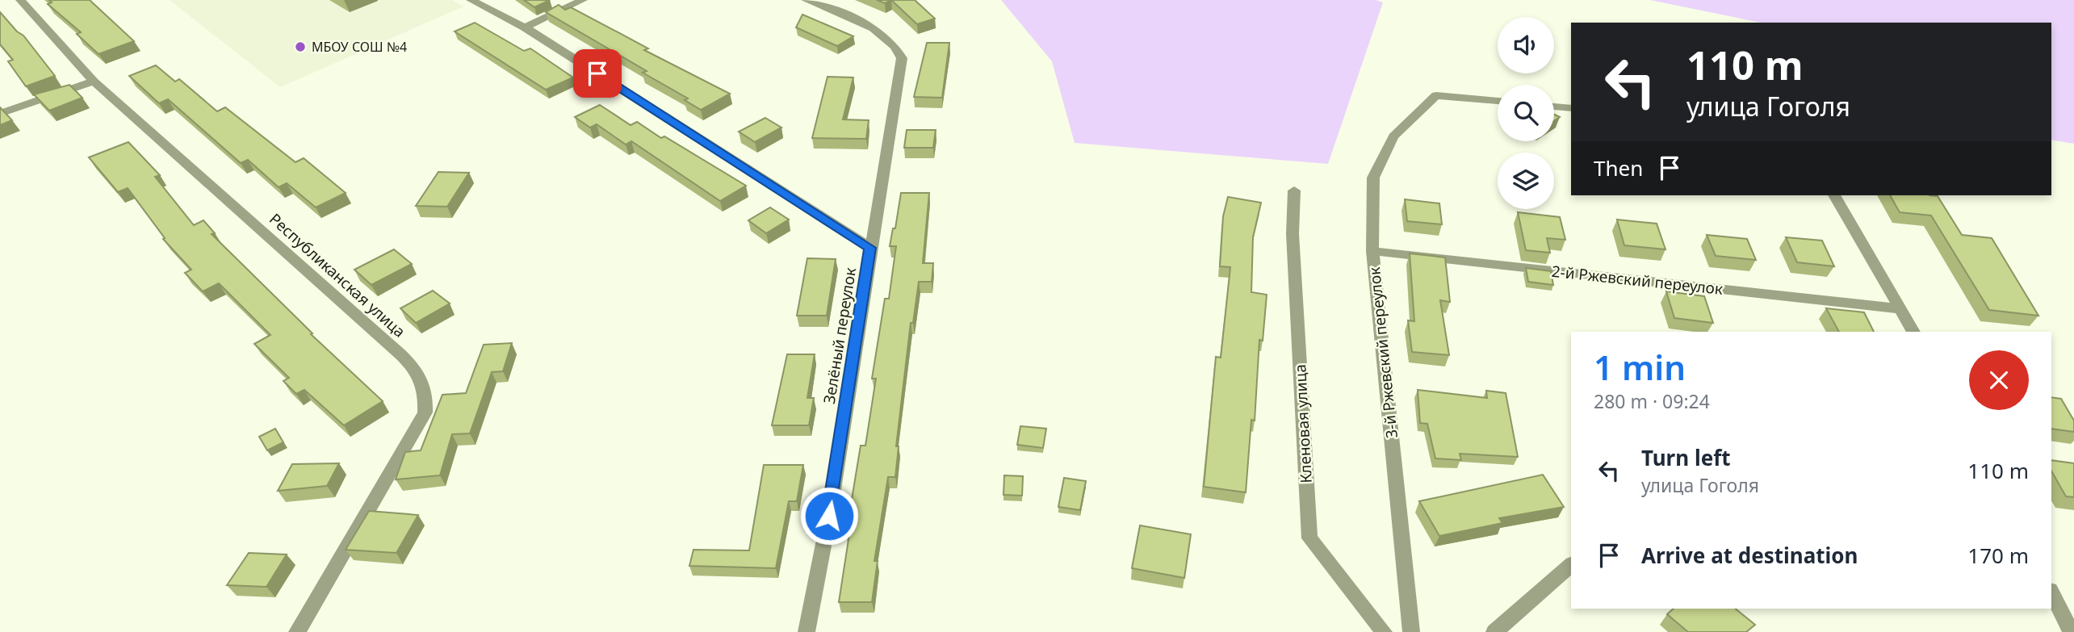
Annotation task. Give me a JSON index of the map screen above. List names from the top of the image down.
{
  "streets": {
    "street": [
      "Республиканская улица",
      "2-й Ржевский переулок",
      "Зелёный переулок",
      "3-й Ржевский переулок",
      "Кленовая улица"
    ]
  },
  "crossings": [
    ["2-й Ржевский переулок", "3-й Ржевский переулок"]
  ],
  "places": ["МБОУ СОШ №4"],
  "page": {
    "turn": ["110 m", "улица Гоголя"],
    "then": "Then",
    "heading": ["1 min", "280 m · 09:24"],
    "list": [
      {
        "name": "Turn left",
        "note": "улица Гоголя",
        "value": "110 m"
      },
      {
        "name": "Arrive at destination",
        "value": "170 m"
      }
    ]
  }
}
